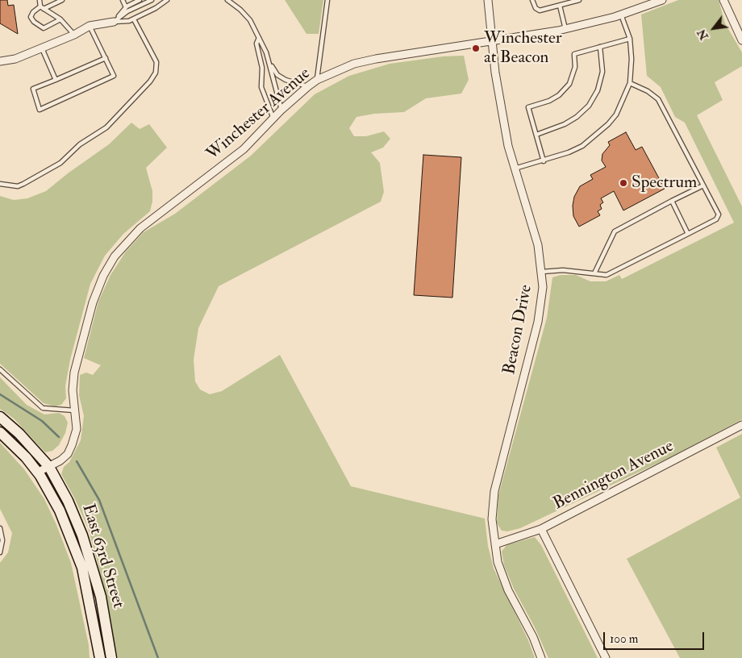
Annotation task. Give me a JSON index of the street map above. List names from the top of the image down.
{
  "streets": {
    "main road": ["East 63rd Street"],
    "street": ["Winchester Avenue", "Beacon Drive", "Bennington Avenue"]
  },
  "crossings": [
    ["Winchester Avenue", "Beacon Drive"],
    ["Winchester Avenue", "East 63rd Street"],
    ["Beacon Drive", "Bennington Avenue"]
  ],
  "places": ["Winchester at Beacon", "Spectrum"],
  "scale_bar": "100 m",
  "north": "bottom left"
}
